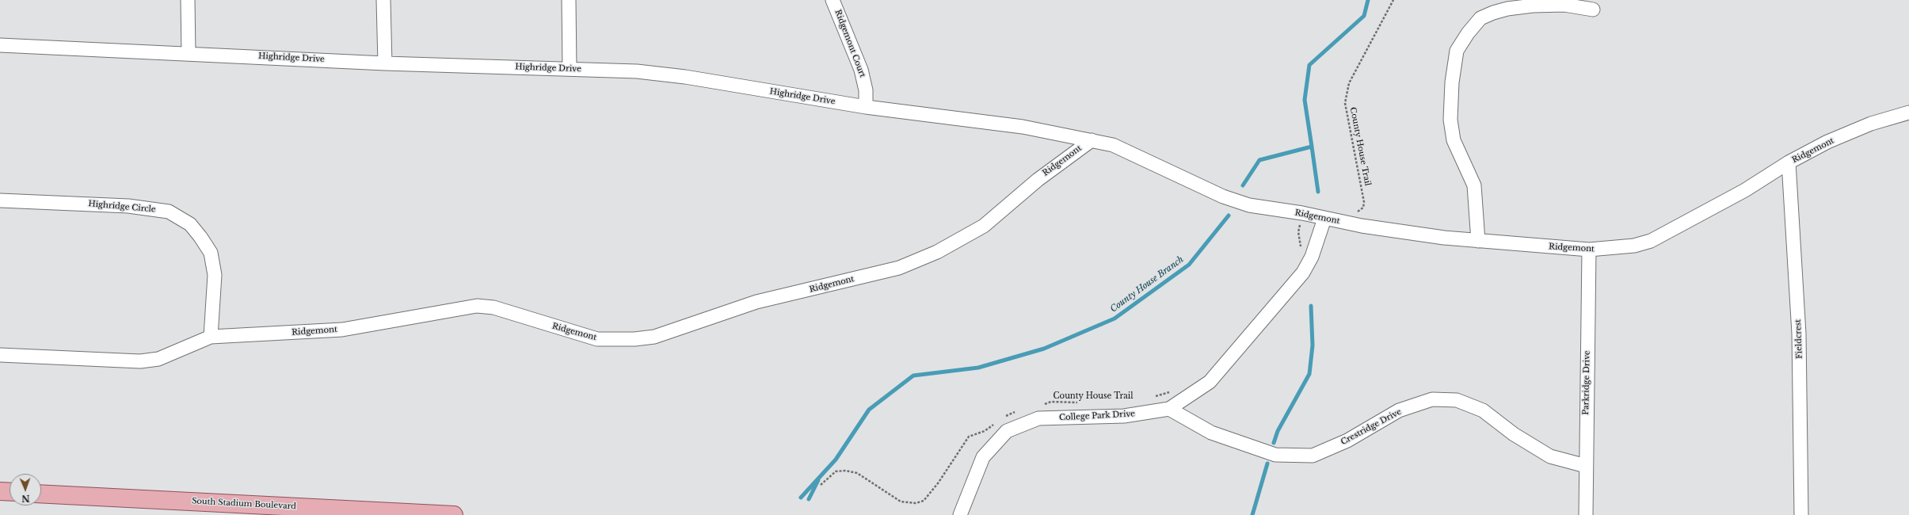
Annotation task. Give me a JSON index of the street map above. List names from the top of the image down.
{
  "streets": {
    "main road": ["South Stadium Boulevard"],
    "street": [
      "Ridgemont Court",
      "Highridge Drive",
      "Ridgemont",
      "Highridge Circle",
      "Fieldcrest",
      "Parkridge Drive",
      "College Park Drive",
      "Crestridge Drive"
    ],
    "path": ["County House Trail"]
  },
  "crossings": [
    ["Ridgemont Court", "Highridge Drive"],
    ["Highridge Drive", "Ridgemont"],
    ["Ridgemont", "Highridge Circle"],
    ["Ridgemont", "Fieldcrest"],
    ["Ridgemont", "Parkridge Drive"],
    ["Ridgemont", "College Park Drive"],
    ["Parkridge Drive", "Crestridge Drive"],
    ["College Park Drive", "Crestridge Drive"]
  ],
  "water": ["County House Branch"],
  "north": "bottom"
}
